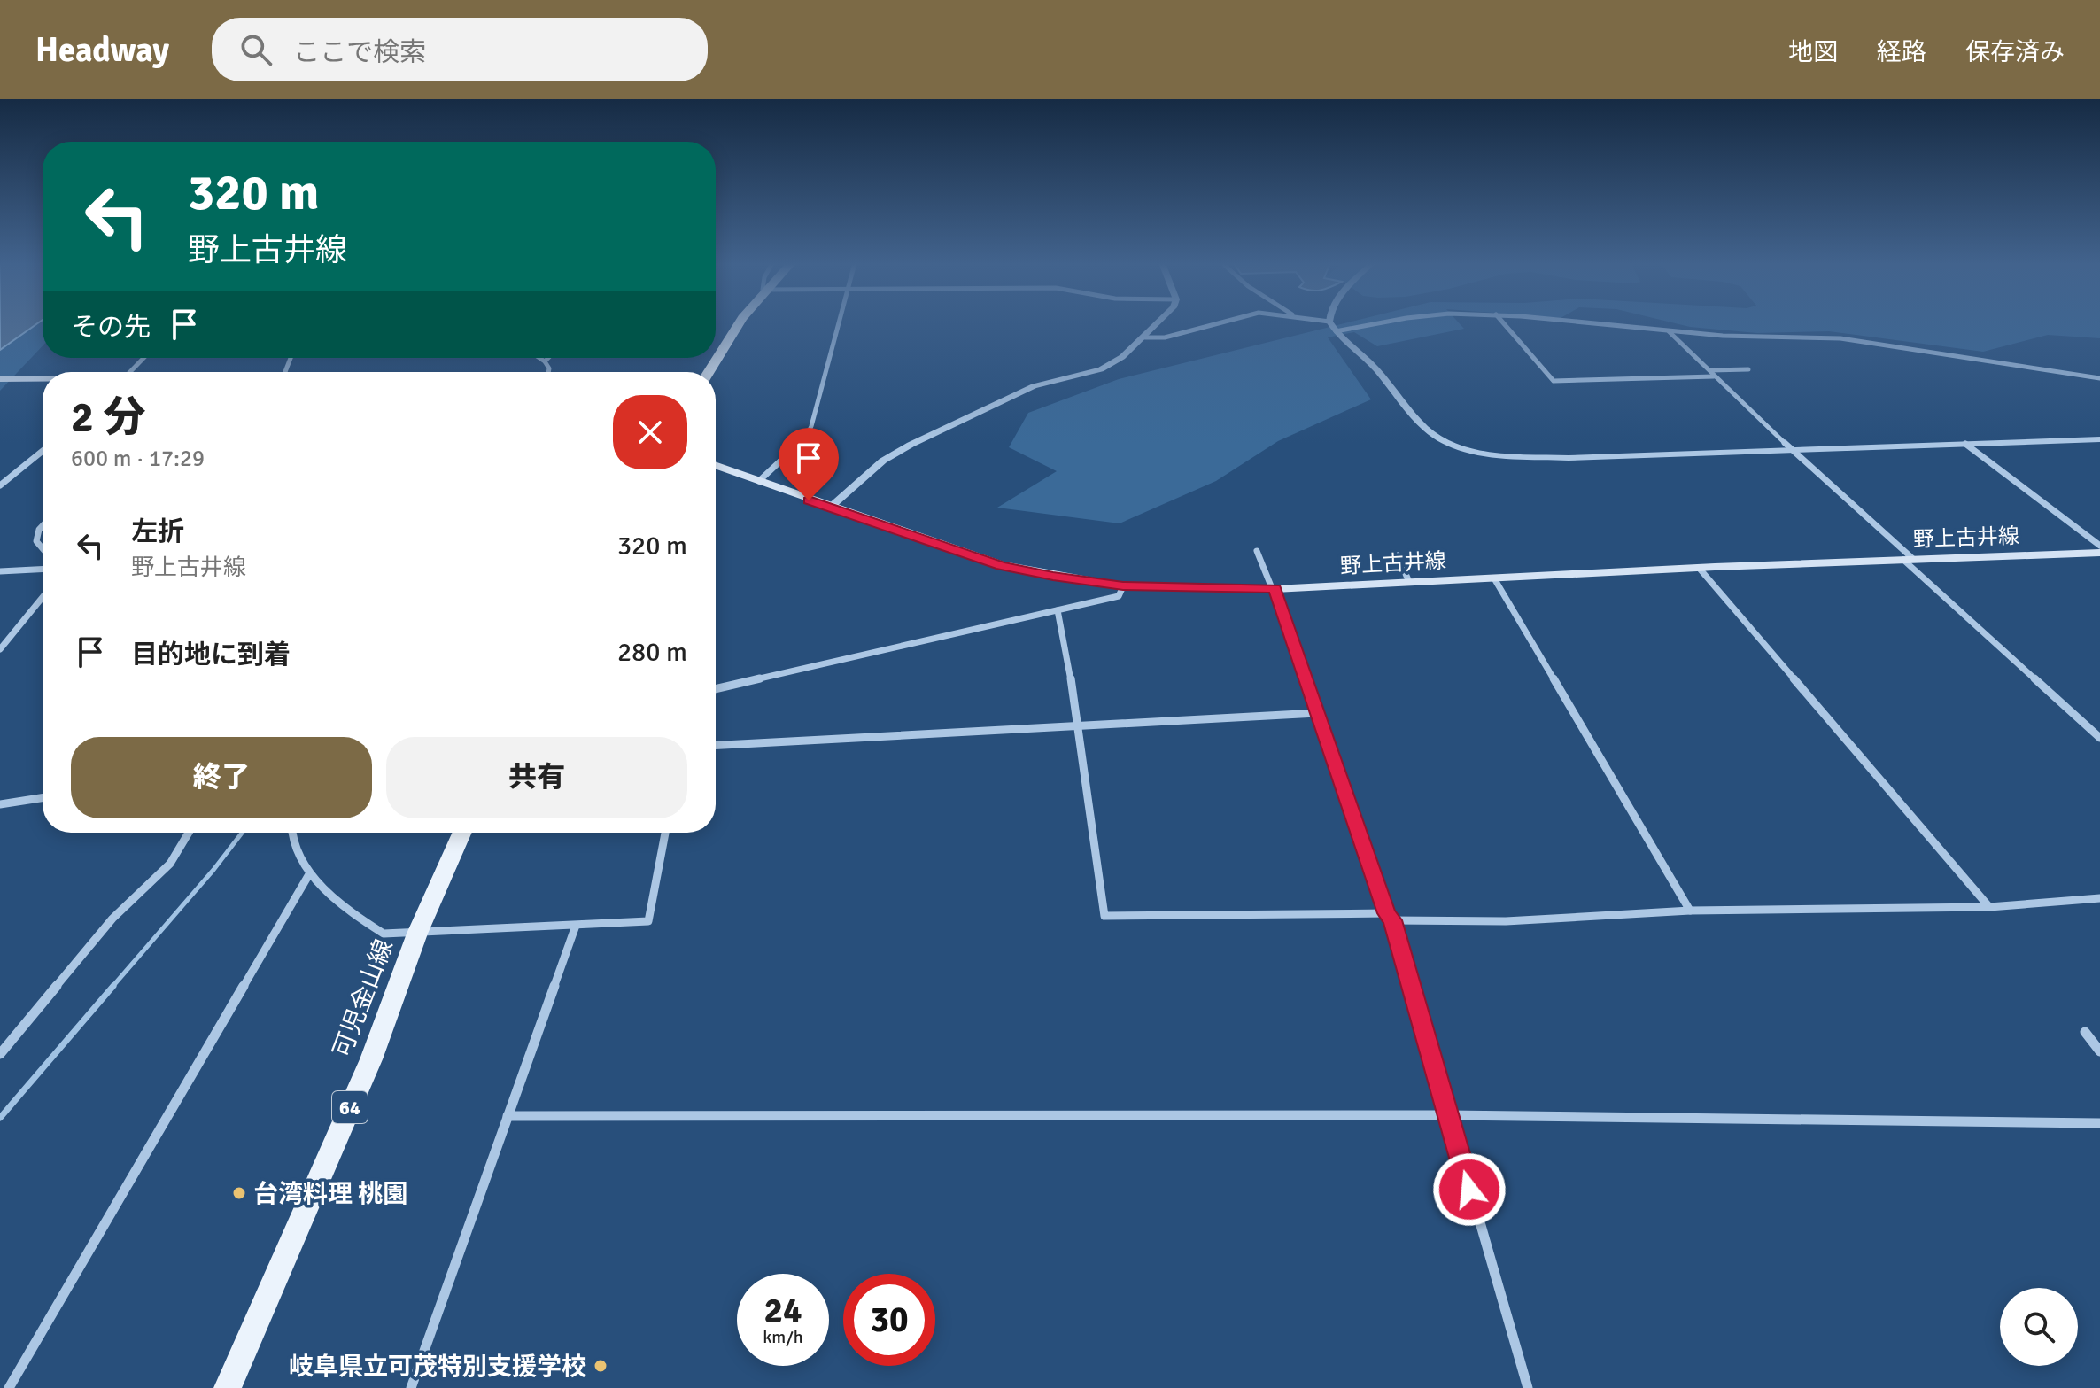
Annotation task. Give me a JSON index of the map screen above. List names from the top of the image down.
{
  "streets": {
    "main road": ["野上古井線", "可児金山線", "64"]
  },
  "places": ["台湾料理 桃園", "岐阜県立可茂特別支援学校"],
  "page": {
    "header": "Headway",
    "search": "ここで検索",
    "nav": ["地図", "経路", "保存済み"],
    "turn": ["320 m", "野上古井線"],
    "then": "その先",
    "heading": ["2 分", "600 m · 17:29"],
    "list": [
      {
        "name": "左折",
        "note": "野上古井線",
        "value": "320 m"
      },
      {
        "name": "目的地に到着",
        "value": "280 m"
      }
    ],
    "buttons": ["終了", "共有"],
    "speed": "24 km/h",
    "limit": "30"
  }
}
